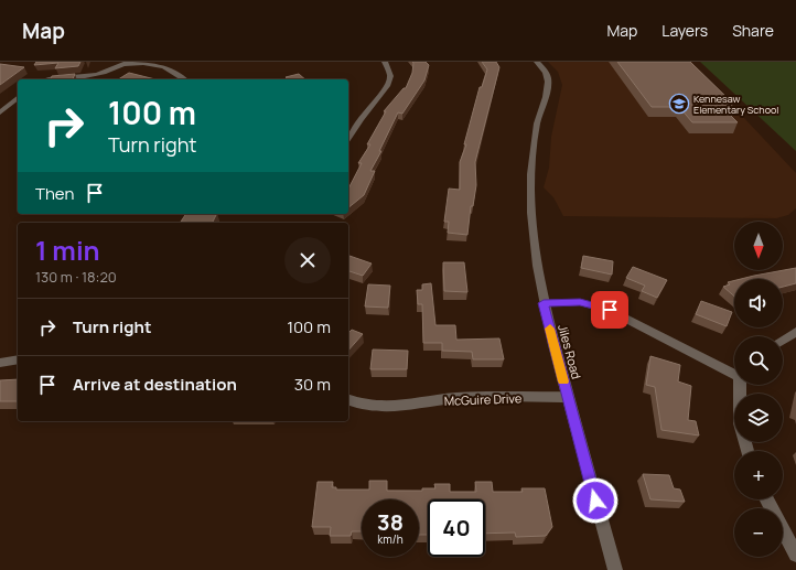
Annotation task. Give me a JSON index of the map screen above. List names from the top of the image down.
{
  "streets": {
    "street": ["Jiles Road", "McGuire Drive"]
  },
  "crossings": [
    ["Jiles Road", "McGuire Drive"]
  ],
  "places": {
    "school or university": ["Kennesaw Elementary School"]
  },
  "north": "bottom",
  "page": {
    "header": "Map",
    "nav": ["Map", "Layers", "Share"],
    "turn": ["100 m", "Turn right"],
    "then": "Then",
    "map_buttons": ["+", "−"],
    "heading": ["1 min", "130 m · 18:20"],
    "list": [
      {
        "name": "Turn right",
        "value": "100 m"
      },
      {
        "name": "Arrive at destination",
        "value": "30 m"
      }
    ],
    "speed": "38 km/h",
    "limit": "40"
  }
}
